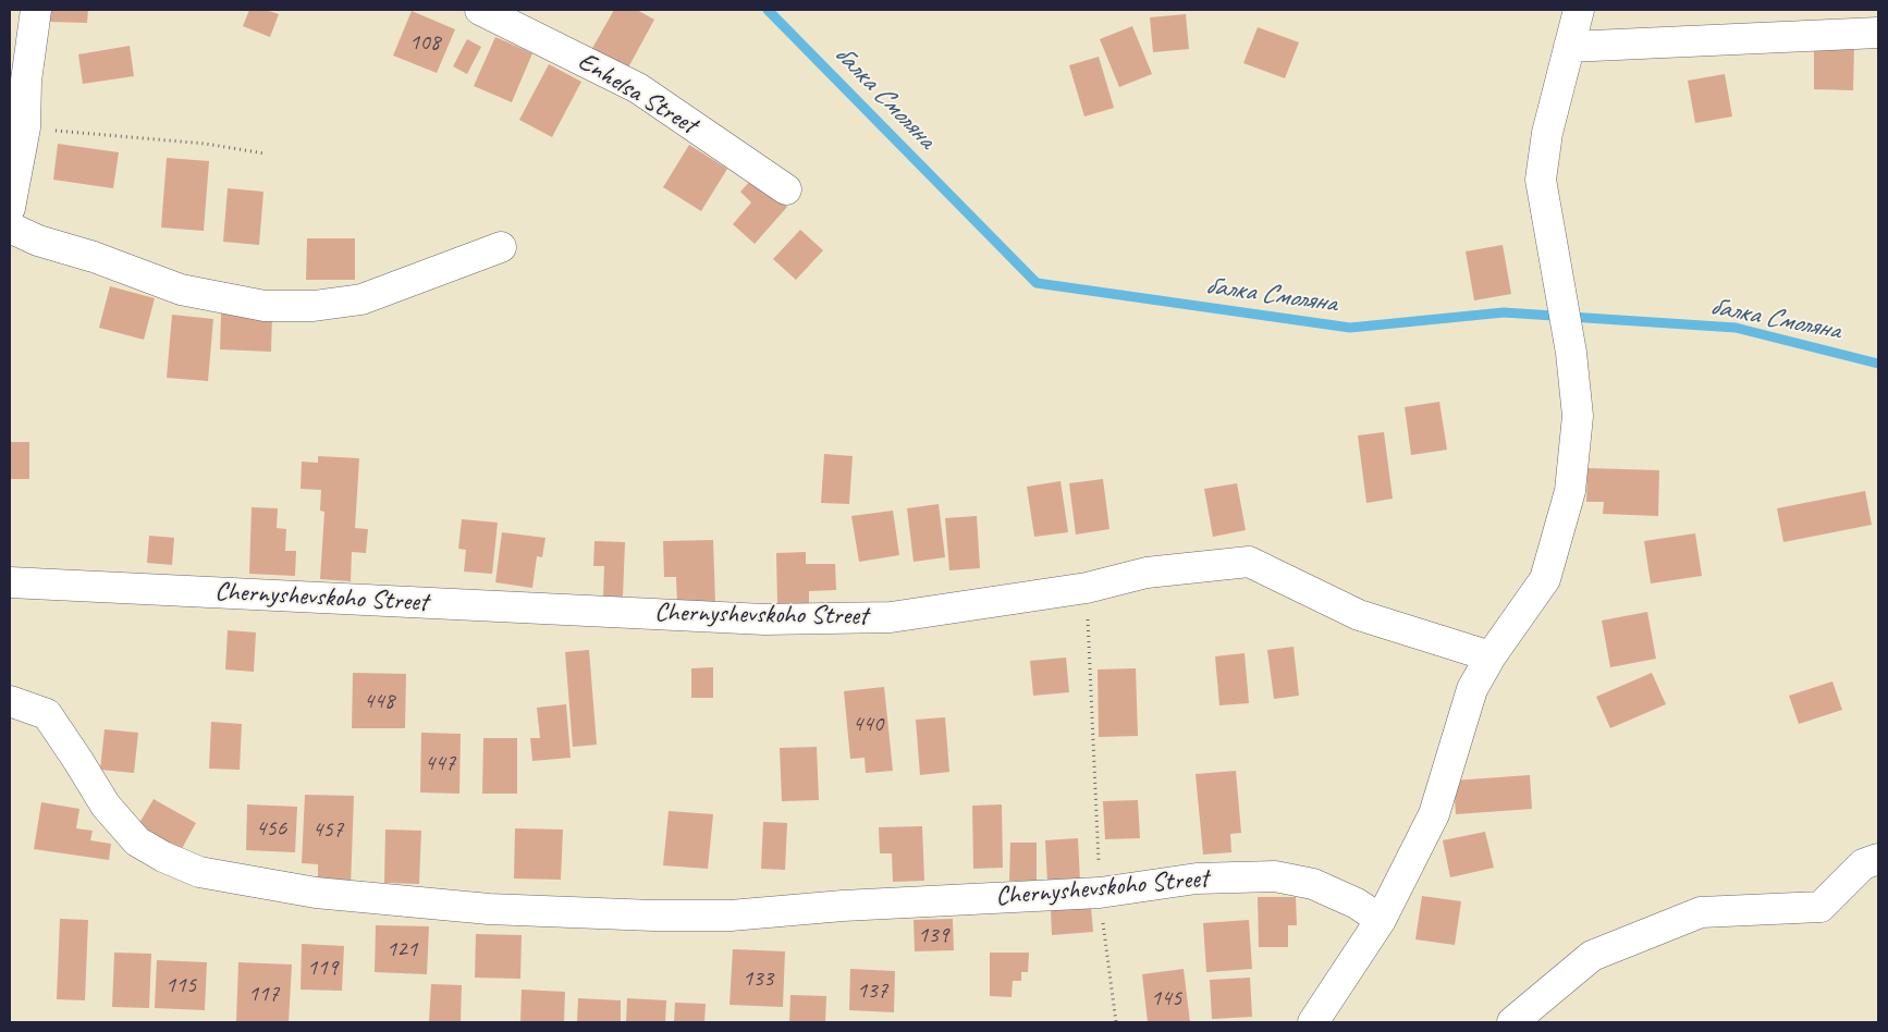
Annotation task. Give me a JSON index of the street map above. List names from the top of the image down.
{
  "streets": {
    "street": ["Enhelsa Street", "Chernyshevskoho Street"]
  },
  "water": ["балка Смоляна"],
  "house_numbers": [
    "108",
    "448",
    "440",
    "447",
    "456",
    "457",
    "139",
    "121",
    "119",
    "133",
    "115",
    "137",
    "117",
    "145"
  ]
}
